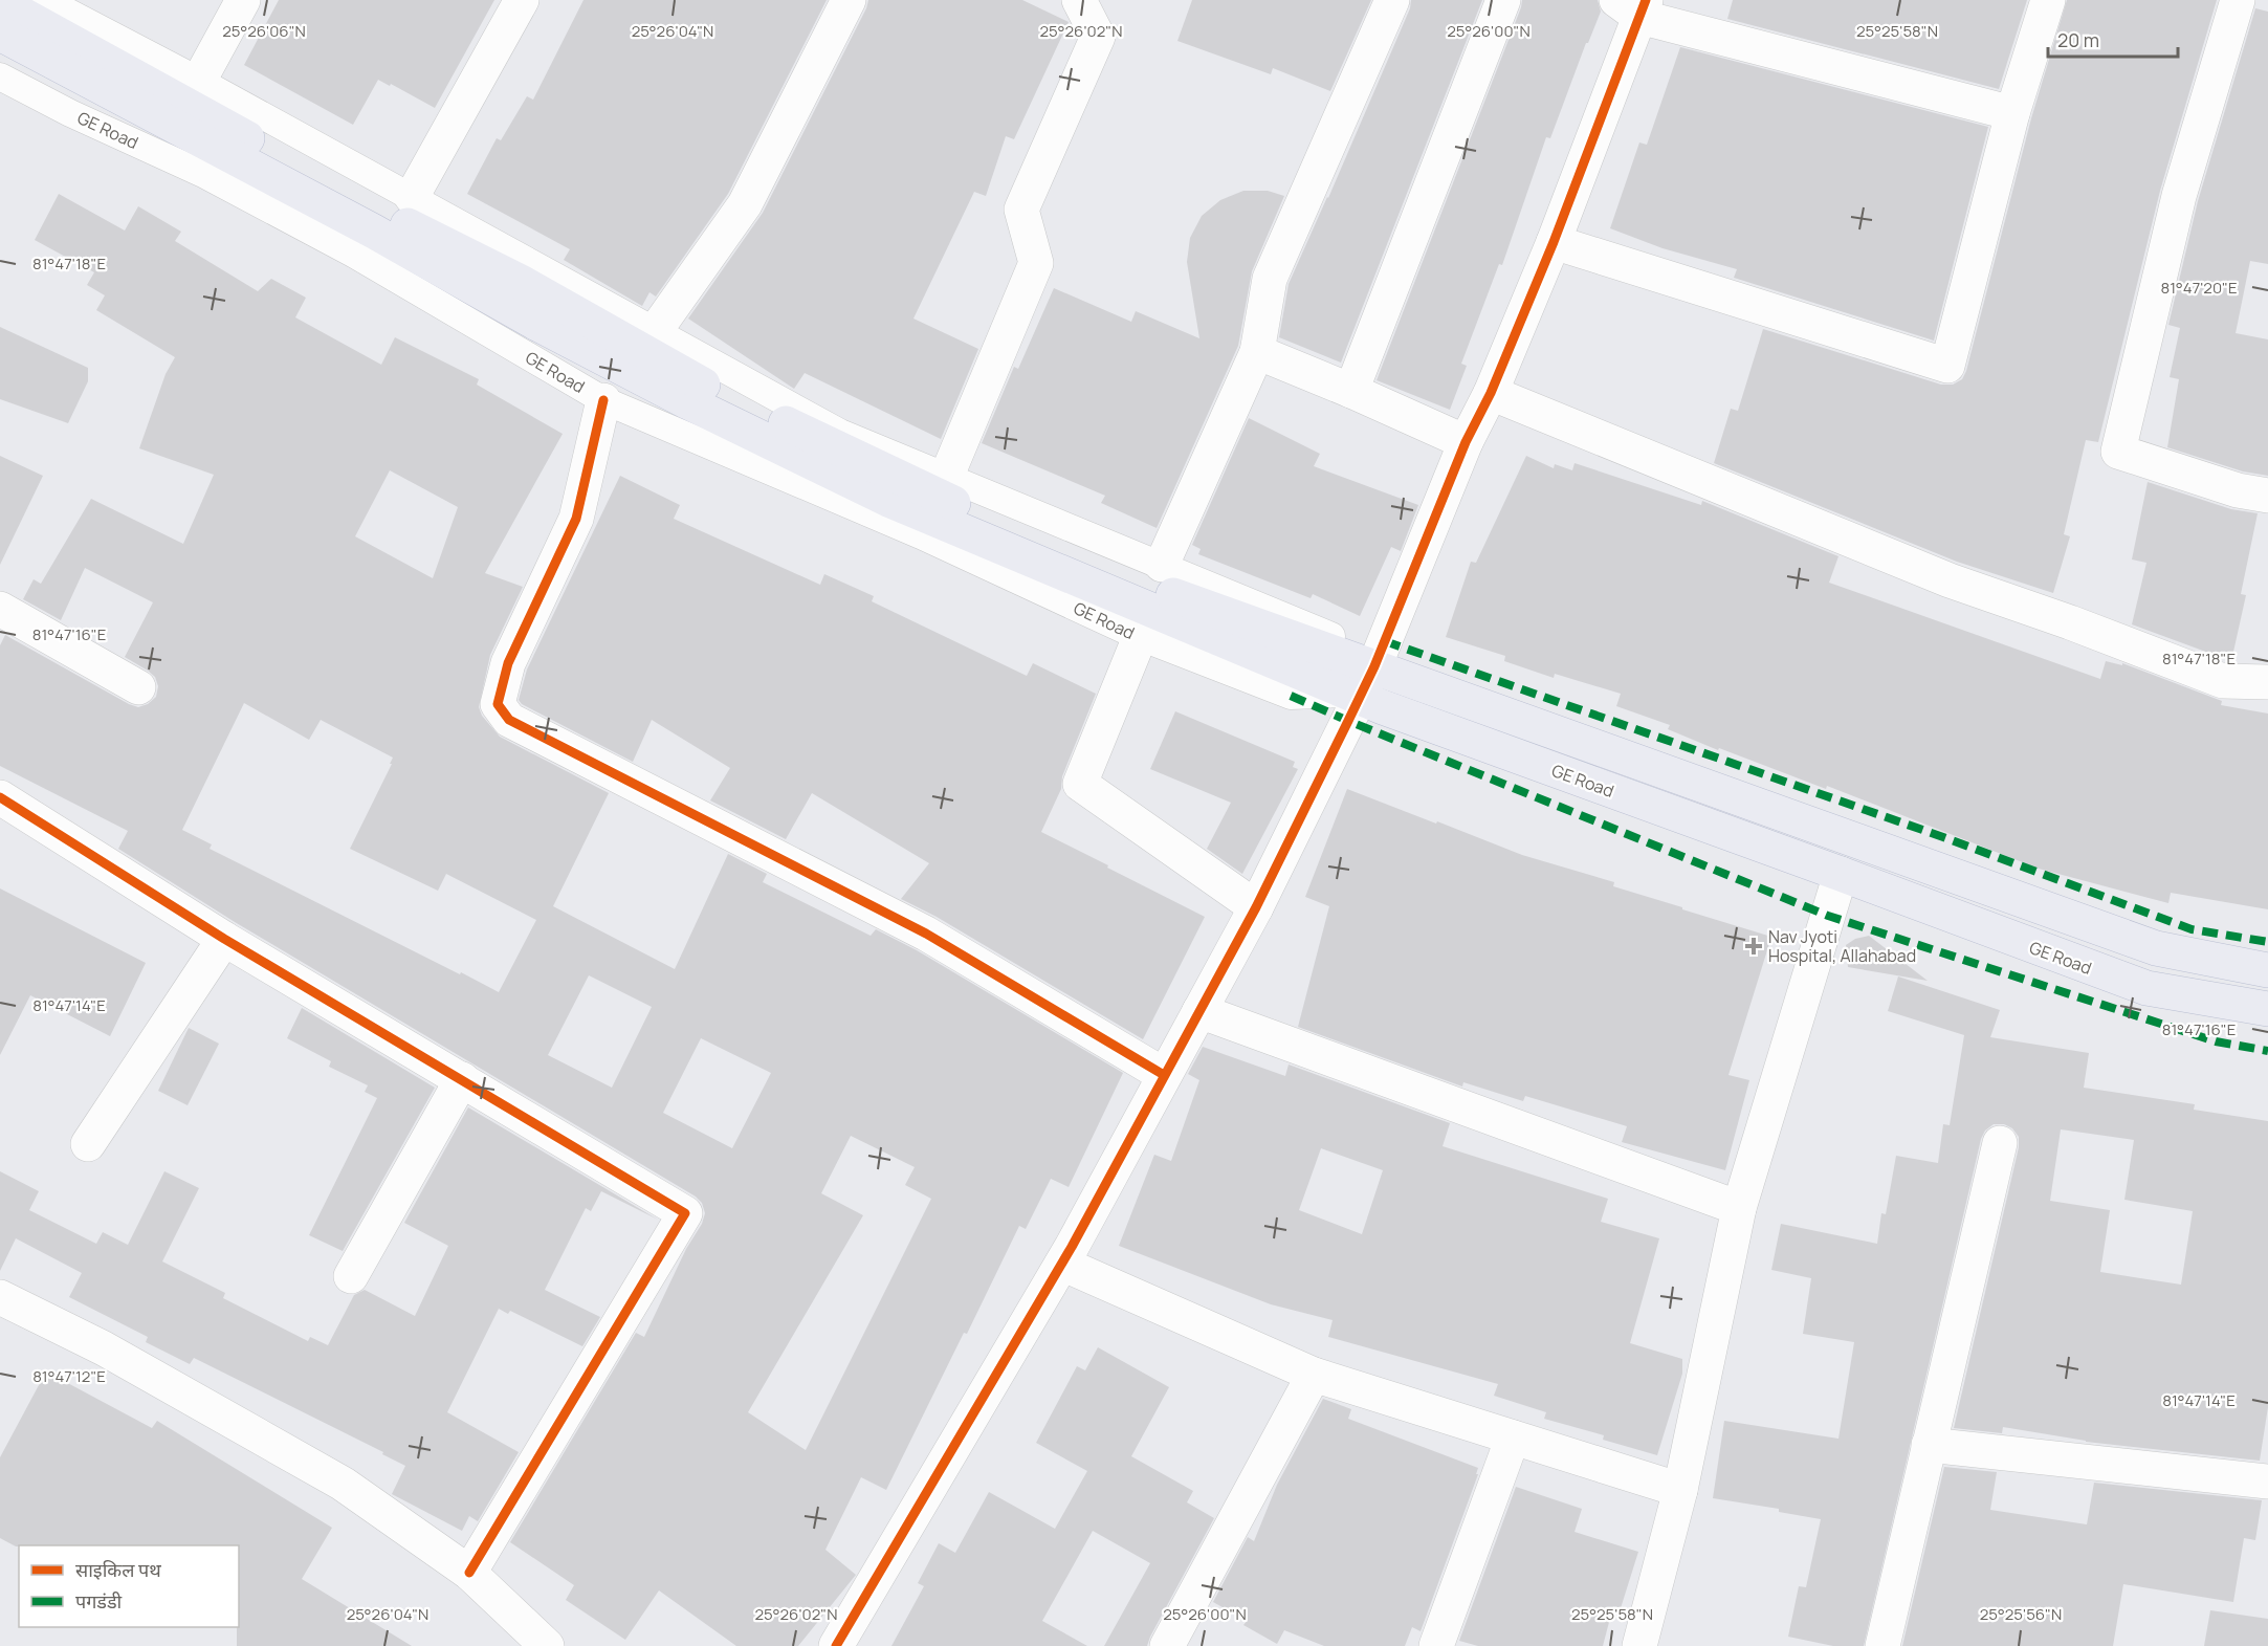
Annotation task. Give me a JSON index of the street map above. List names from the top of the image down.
{
  "streets": {
    "main road": ["GE Road"]
  },
  "places": {
    "health": ["Nav Jyoti Hospital, Allahabad"]
  },
  "legend": ["साइकिल पथ", "पगडंडी"],
  "scale_bar": "20 m",
  "coordinates": [
    "25°26'06\"N",
    "25°26'04\"N",
    "25°26'02\"N",
    "25°26'00\"N",
    "25°25'58\"N",
    "81°47'18\"E",
    "81°47'20\"E",
    "81°47'16\"E",
    "81°47'14\"E",
    "81°47'12\"E",
    "25°25'56\"N"
  ]
}
